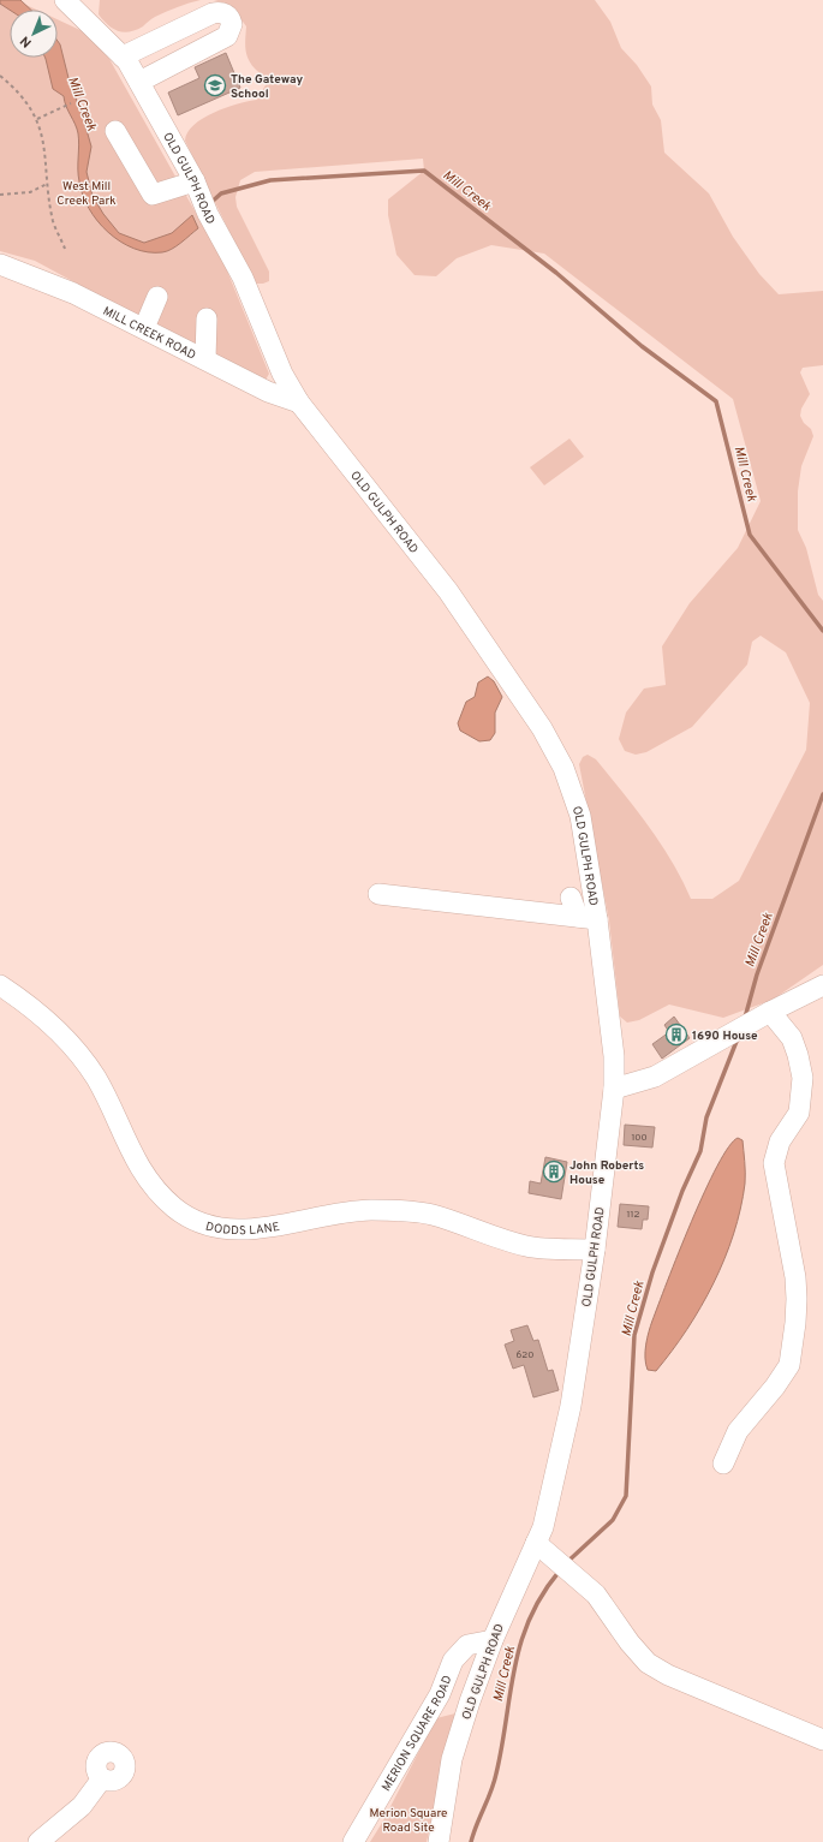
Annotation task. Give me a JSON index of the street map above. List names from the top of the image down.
{
  "streets": {
    "street": [
      "OLD GULPH ROAD",
      "MILL CREEK ROAD",
      "DODDS LANE",
      "MERION SQUARE ROAD"
    ]
  },
  "crossings": [
    ["OLD GULPH ROAD", "MILL CREEK ROAD"],
    ["OLD GULPH ROAD", "DODDS LANE"],
    ["OLD GULPH ROAD", "MERION SQUARE ROAD"]
  ],
  "water": ["Mill Creek"],
  "parks": ["West Mill Creek Park", "Merion Square Road Site"],
  "places": {
    "school or university": ["The Gateway School"],
    "building": ["1690 House", "John Roberts House"]
  },
  "house_numbers": ["100", "112", "620"],
  "north": "bottom left"
}
